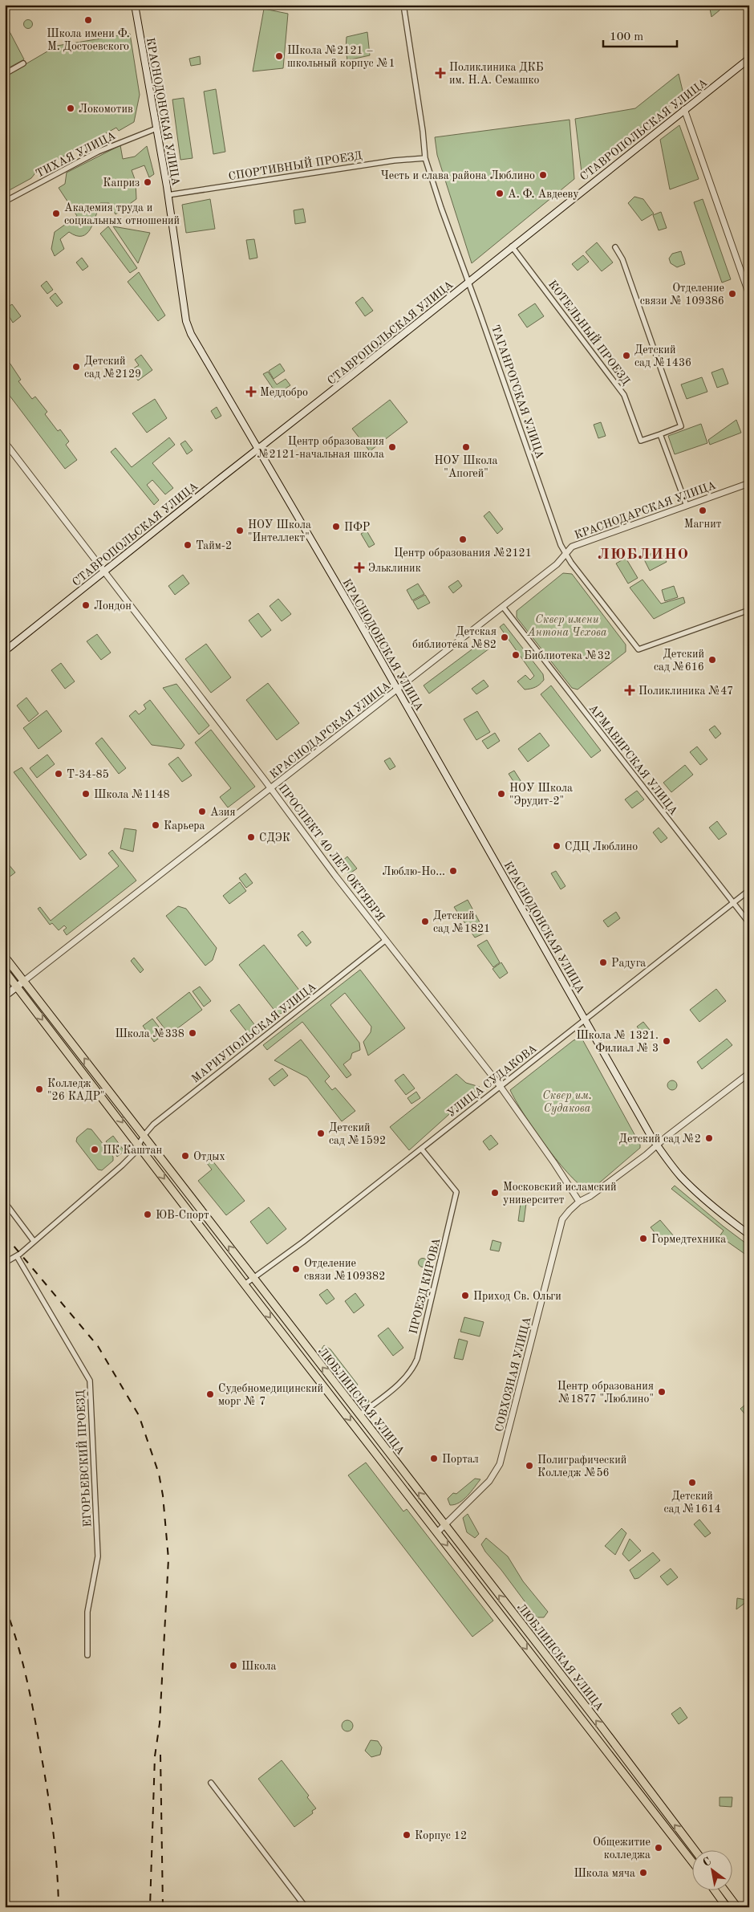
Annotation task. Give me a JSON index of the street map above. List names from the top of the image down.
{
  "streets": {
    "main road": [
      "КРАСНОДОНСКАЯ УЛИЦА",
      "СТАВРОПОЛЬСКАЯ УЛИЦА",
      "КРАСНОДАРСКАЯ УЛИЦА",
      "ЛЮБЛИНСКАЯ УЛИЦА"
    ],
    "street": [
      "ТИХАЯ УЛИЦА",
      "СПОРТИВНЫЙ ПРОЕЗД",
      "КОТЕЛЬНЫЙ ПРОЕЗД",
      "ТАГАНРОГСКАЯ УЛИЦА",
      "АРМАВИРСКАЯ УЛИЦА",
      "ПРОСПЕКТ 40 ЛЕТ ОКТЯБРЯ",
      "МАРИУПОЛЬСКАЯ УЛИЦА",
      "УЛИЦА СУДАКОВА",
      "ПРОЕЗД КИРОВА",
      "СОВХОЗНАЯ УЛИЦА",
      "ЕГОРЬЕВСКИЙ ПРОЕЗД"
    ]
  },
  "crossings": [
    ["КРАСНОДОНСКАЯ УЛИЦА", "СТАВРОПОЛЬСКАЯ УЛИЦА"],
    ["КРАСНОДОНСКАЯ УЛИЦА", "ТИХАЯ УЛИЦА"],
    ["КРАСНОДОНСКАЯ УЛИЦА", "СПОРТИВНЫЙ ПРОЕЗД"],
    ["КРАСНОДОНСКАЯ УЛИЦА", "КРАСНОДАРСКАЯ УЛИЦА"],
    ["КРАСНОДОНСКАЯ УЛИЦА", "УЛИЦА СУДАКОВА"],
    ["КРАСНОДОНСКАЯ УЛИЦА", "СОВХОЗНАЯ УЛИЦА"],
    ["СТАВРОПОЛЬСКАЯ УЛИЦА", "КОТЕЛЬНЫЙ ПРОЕЗД"],
    ["СТАВРОПОЛЬСКАЯ УЛИЦА", "ТАГАНРОГСКАЯ УЛИЦА"],
    ["СТАВРОПОЛЬСКАЯ УЛИЦА", "ПРОСПЕКТ 40 ЛЕТ ОКТЯБРЯ"],
    ["СПОРТИВНЫЙ ПРОЕЗД", "ТАГАНРОГСКАЯ УЛИЦА"],
    ["ТАГАНРОГСКАЯ УЛИЦА", "КРАСНОДАРСКАЯ УЛИЦА"],
    ["КРАСНОДАРСКАЯ УЛИЦА", "АРМАВИРСКАЯ УЛИЦА"],
    ["КРАСНОДАРСКАЯ УЛИЦА", "ПРОСПЕКТ 40 ЛЕТ ОКТЯБРЯ"],
    ["КРАСНОДАРСКАЯ УЛИЦА", "ЛЮБЛИНСКАЯ УЛИЦА"],
    ["АРМАВИРСКАЯ УЛИЦА", "УЛИЦА СУДАКОВА"],
    ["ПРОСПЕКТ 40 ЛЕТ ОКТЯБРЯ", "МАРИУПОЛЬСКАЯ УЛИЦА"],
    ["ПРОСПЕКТ 40 ЛЕТ ОКТЯБРЯ", "УЛИЦА СУДАКОВА"],
    ["ПРОСПЕКТ 40 ЛЕТ ОКТЯБРЯ", "СОВХОЗНАЯ УЛИЦА"],
    ["МАРИУПОЛЬСКАЯ УЛИЦА", "ЛЮБЛИНСКАЯ УЛИЦА"],
    ["УЛИЦА СУДАКОВА", "ПРОЕЗД КИРОВА"],
    ["УЛИЦА СУДАКОВА", "ЛЮБЛИНСКАЯ УЛИЦА"],
    ["ПРОЕЗД КИРОВА", "ЛЮБЛИНСКАЯ УЛИЦА"],
    ["СОВХОЗНАЯ УЛИЦА", "ЛЮБЛИНСКАЯ УЛИЦА"]
  ],
  "districts": ["ЛЮБЛИНО"],
  "parks": ["Сквер имени Антона Чехова", "Сквер им. Судакова"],
  "places": {
    "other": [
      "Школа имени Ф. М. Достоевского",
      "Школа №2121 – школьный корпус №1",
      "Локомотив",
      "Честь и слава района Люблино",
      "Каприз",
      "А. Ф. Авдееву",
      "Академия труда и социальных отношений",
      "Отделение связи № 109386",
      "Детский сад №1436",
      "Детский сад №2129",
      "Центр образования №2121-начальная школа",
      "НОУ Школа \"Апогей\"",
      "Магнит",
      "ПФР",
      "НОУ Школа \"Интеллект\"",
      "Центр образования №2121",
      "Тайм-2",
      "Лондон",
      "Детская библиотека №82",
      "Библиотека №32",
      "Детский сад №616",
      "Т-34-85",
      "Школа №1148",
      "НОУ Школа \"Эрудит-2\"",
      "Азия",
      "Карьера",
      "СДЭК",
      "СДЦ Люблино",
      "Люблю-Но...",
      "Детский сад №1821",
      "Радуга",
      "Школа №338",
      "Школа № 1321. Филиал № 3",
      "Колледж \"26 КАДР\"",
      "Детский сад №1592",
      "Детский сад №2",
      "ПК Каштан",
      "Отдых",
      "Московский исламский университет",
      "ЮВ-Спорт",
      "Гормедтехника",
      "Отделение связи №109382",
      "Приход Св. Ольги",
      "Центр образования №1877 \"Люблино\"",
      "Судебномедицинский морг № 7",
      "Портал",
      "Полиграфический Колледж №56",
      "Детский сад №1614",
      "Школа",
      "Корпус 12",
      "Общежитие колледжа",
      "Школа мяча"
    ],
    "health": [
      "Поликлиника ДКБ им. Н.А. Семашко",
      "Меддобро",
      "Эльклиник",
      "Поликлиника №47"
    ]
  },
  "scale_bar": "100 m",
  "north": "top left"
}
